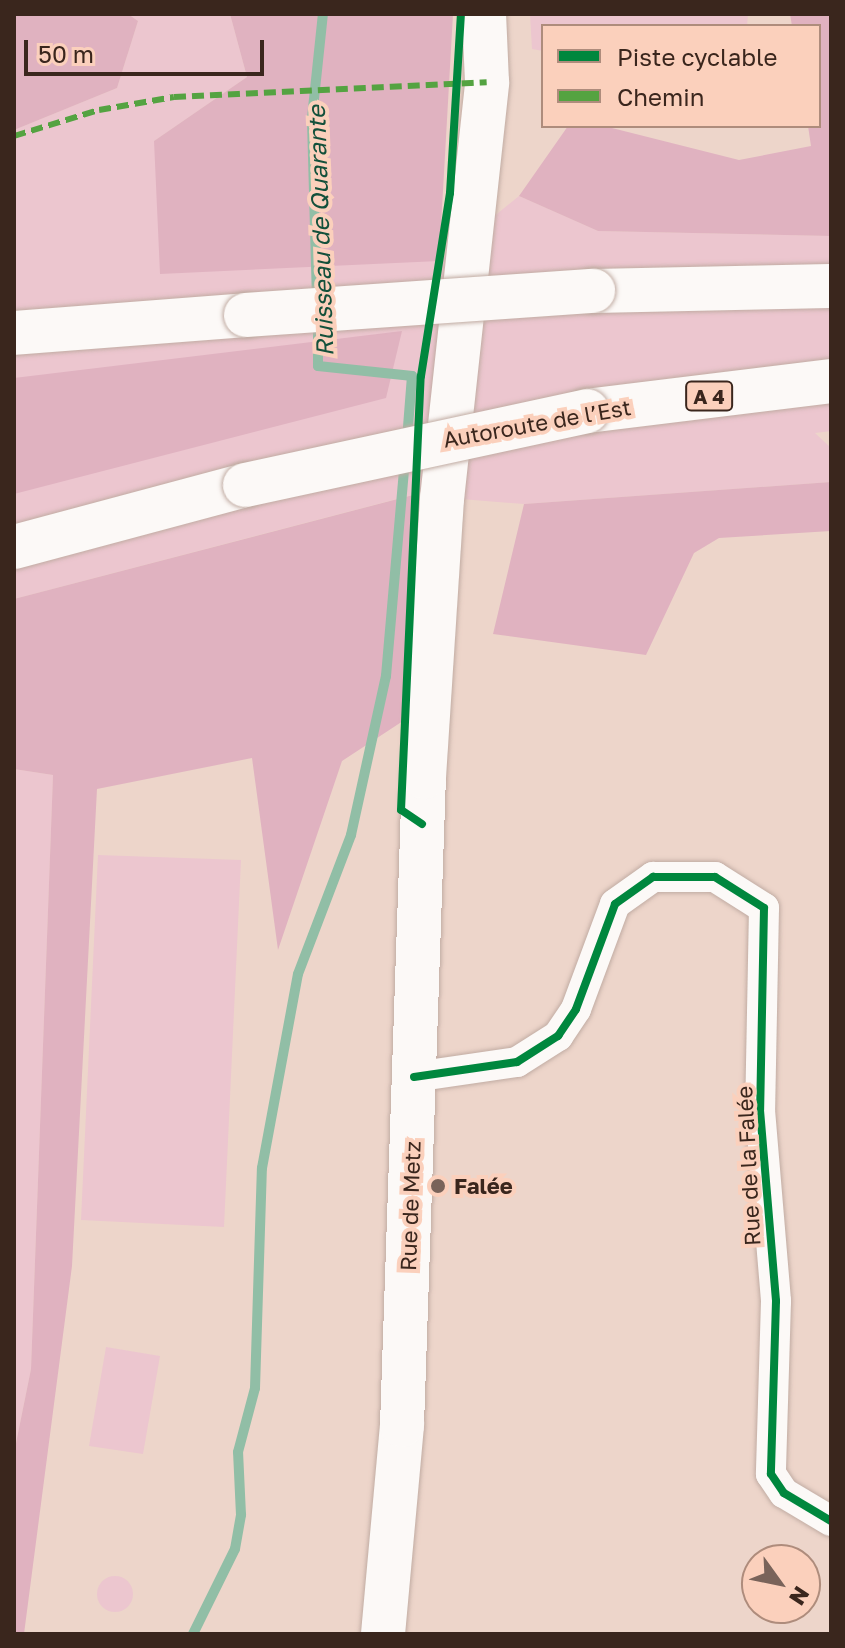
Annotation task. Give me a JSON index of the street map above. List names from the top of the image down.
{
  "streets": {
    "main road": ["A 4", "Autoroute de l’Est", "Rue de Metz"],
    "street": ["Rue de la Falée"]
  },
  "crossings": [
    ["Rue de la Falée", "Rue de Metz"]
  ],
  "water": ["Ruisseau de Quarante"],
  "places": ["Falée"],
  "legend": ["Piste cyclable", "Chemin"],
  "scale_bar": "50 m",
  "north": "bottom right"
}
